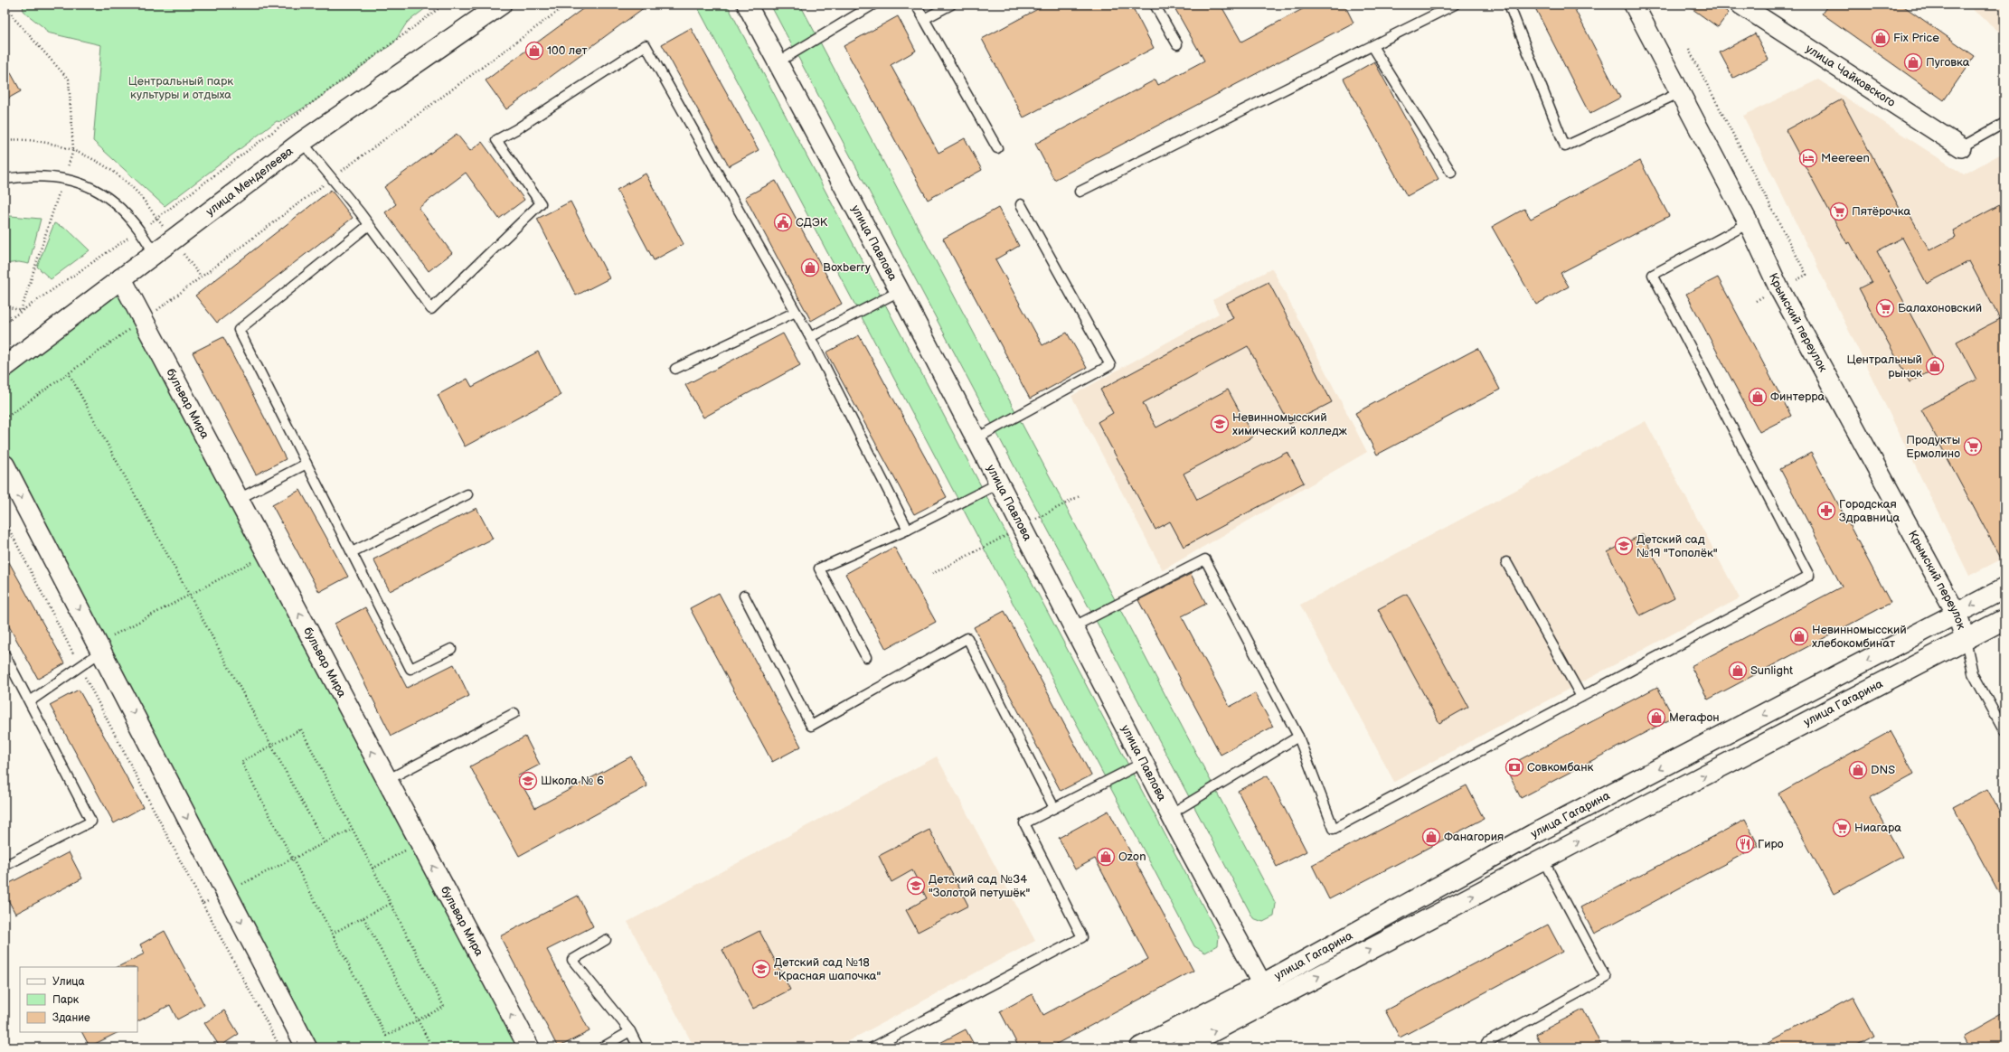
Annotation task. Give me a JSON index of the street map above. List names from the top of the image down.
{
  "streets": {
    "main road": ["улица Менделеева", "бульвар Мира", "улица Гагарина"],
    "street": ["улица Чайковского", "улица Павлова", "Крымский переулок"]
  },
  "crossings": [
    ["улица Менделеева", "бульвар Мира"],
    ["улица Павлова", "улица Гагарина"],
    ["Крымский переулок", "улица Гагарина"]
  ],
  "one_way": ["бульвар Мира"],
  "parks": ["Центральный парк культуры и отдыха"],
  "places": {
    "shop": [
      "Fix Price",
      "100 лет",
      "Пуговка",
      "Boxberry",
      "Центральный рынок",
      "Финтерра",
      "Невинномысский хлебокомбинат",
      "Sunlight",
      "Мегафон",
      "DNS",
      "Фанагория",
      "Ozon"
    ],
    "hotel": ["Meereen"],
    "supermarket": [
      "Пятёрочка",
      "Балахоновский",
      "Продукты Ермолино",
      "Ниагара"
    ],
    "public building": ["СДЭК"],
    "school or university": [
      "Невинномысский химический колледж",
      "Детский сад №19 \"Тополёк\"",
      "Школа № 6",
      "Детский сад №34 \"Золотой петушёк\"",
      "Детский сад №18 \"Красная шапочка\""
    ],
    "pharmacy": ["Городская Здравница"],
    "bank": ["Совкомбанк"],
    "restaurant": ["Гиро"]
  },
  "legend": ["Улица", "Парк", "Здание"]
}
